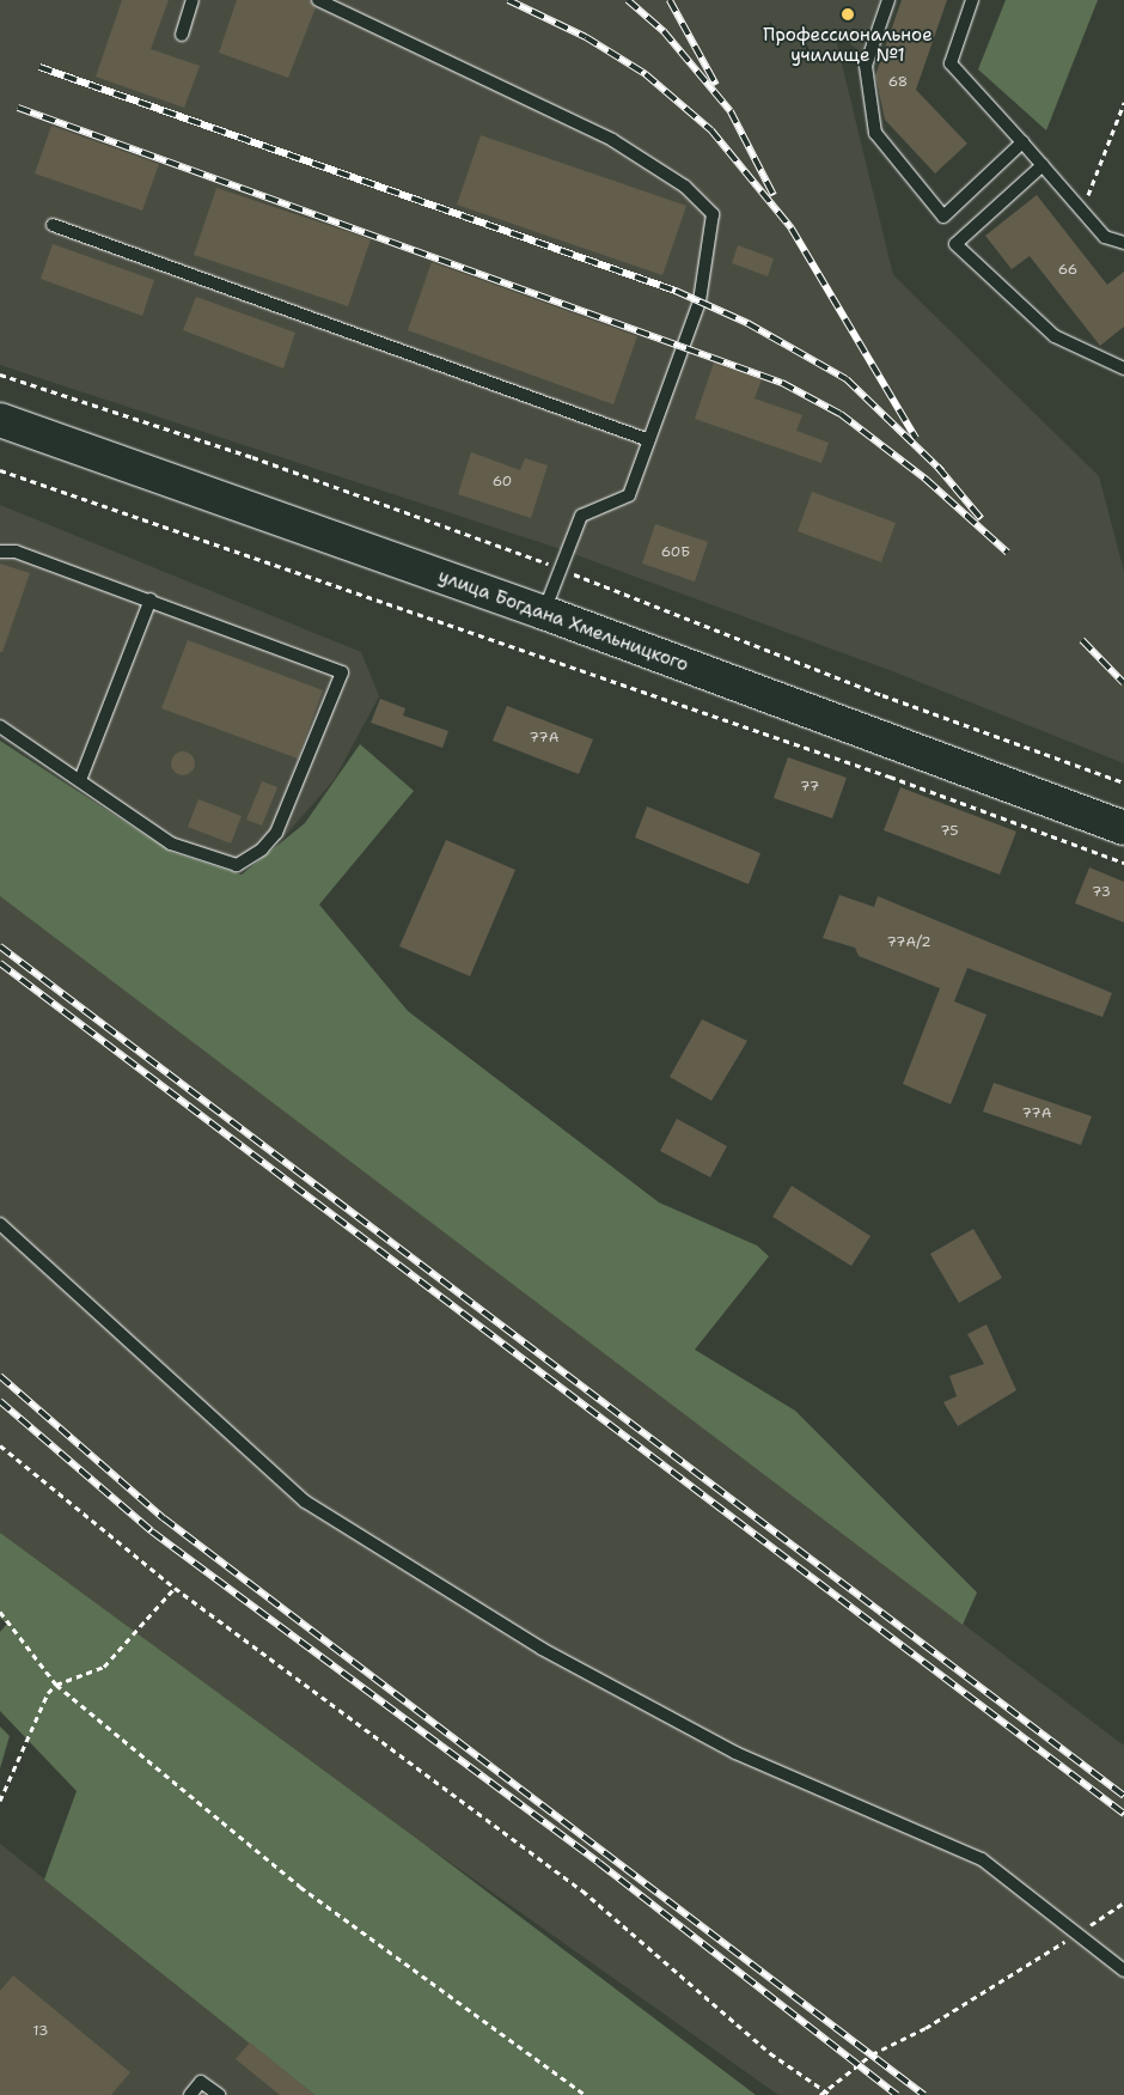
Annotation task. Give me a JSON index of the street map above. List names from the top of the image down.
{
  "streets": {
    "main road": ["улица Богдана Хмельницкого"]
  },
  "places": ["Профессиональное училище №1"],
  "house_numbers": [
    "68",
    "66",
    "60",
    "60Б",
    "77А",
    "77",
    "75",
    "73",
    "77А/2",
    "77А",
    "13"
  ]
}
